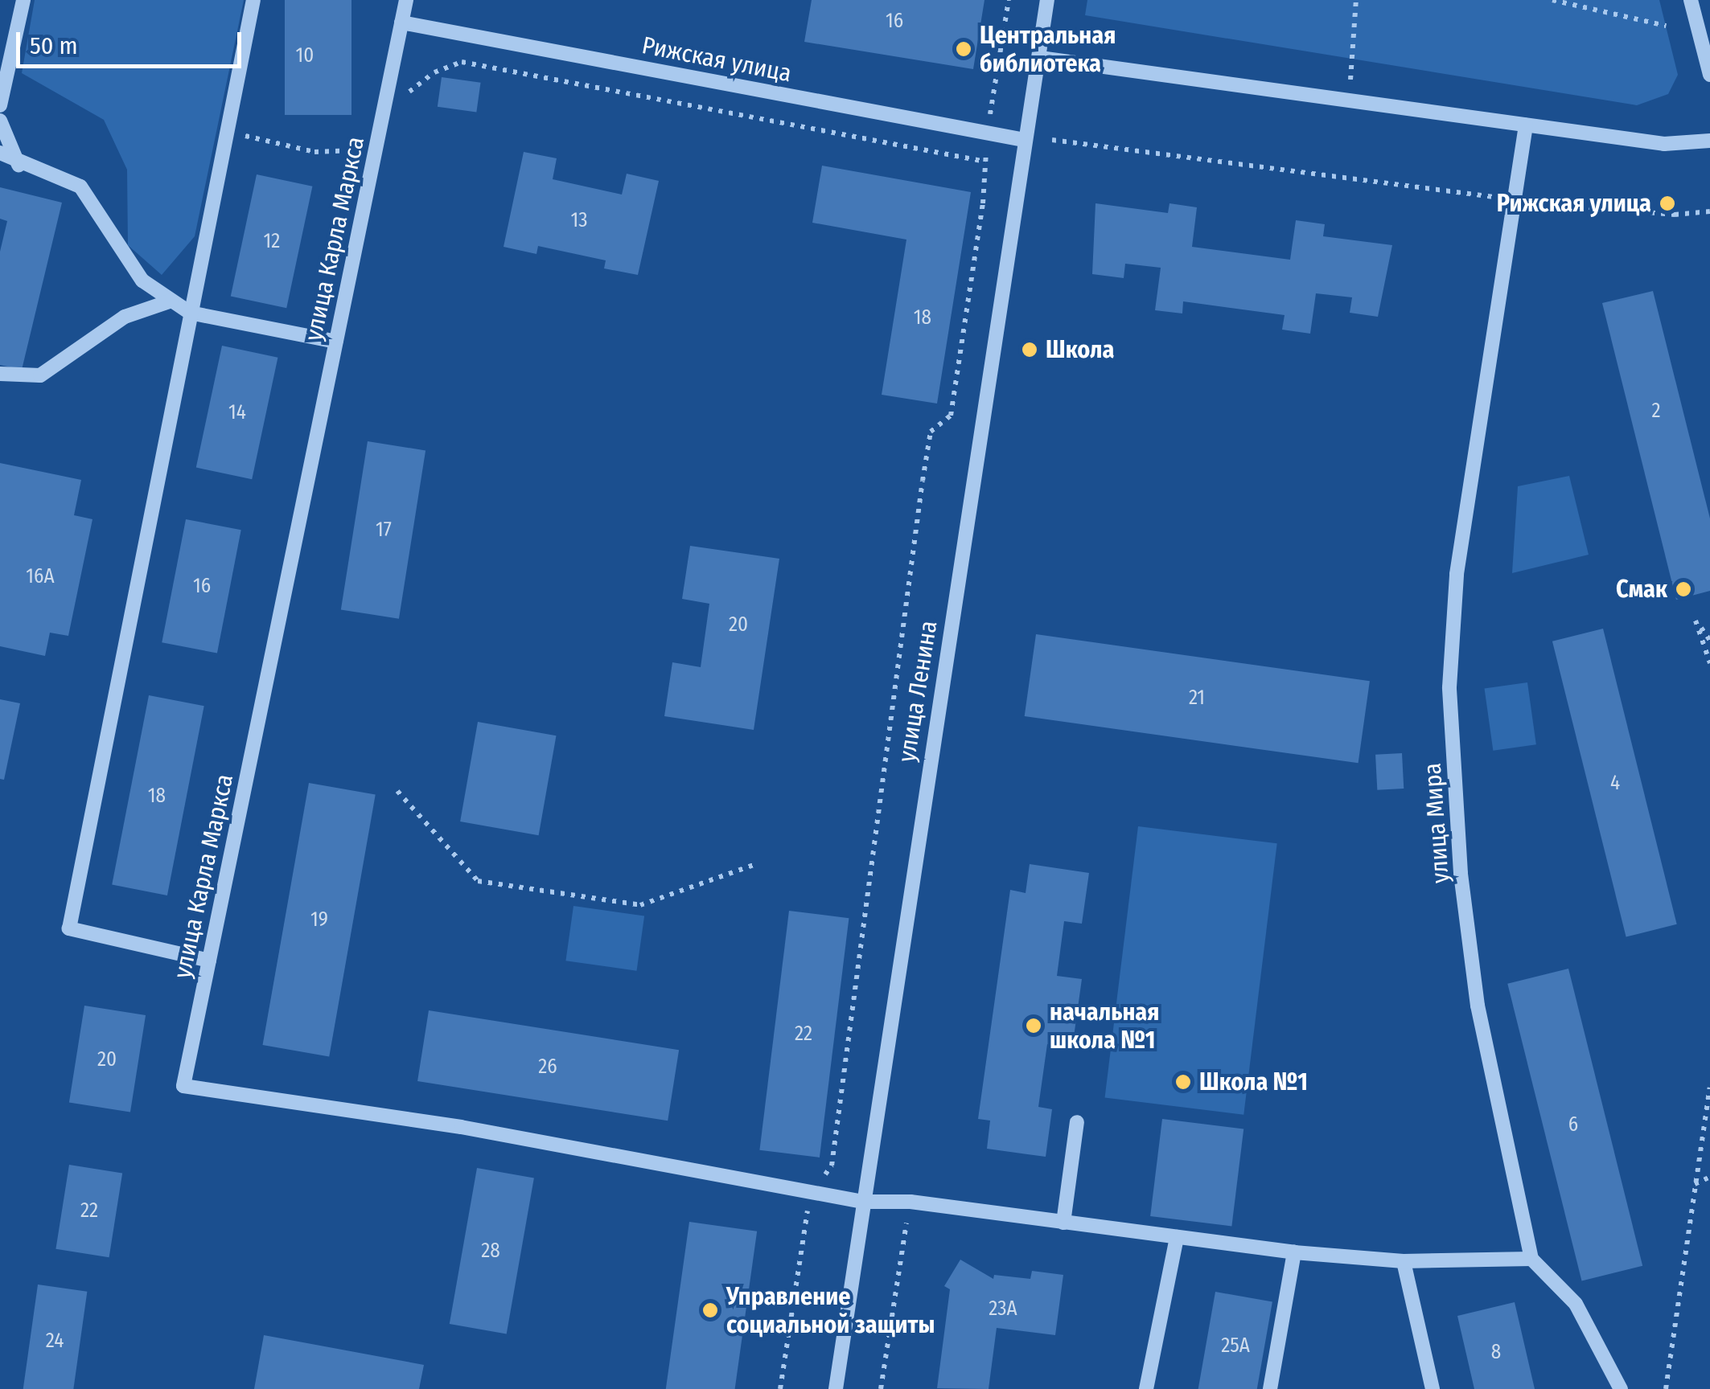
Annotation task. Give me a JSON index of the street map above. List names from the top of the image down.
{
  "streets": {
    "street": [
      "Рижская улица",
      "улица Карла Маркса",
      "улица Ленина",
      "улица Мира"
    ]
  },
  "crossings": [
    ["Рижская улица", "улица Карла Маркса"],
    ["Рижская улица", "улица Ленина"],
    ["улица Карла Маркса", "улица Ленина"]
  ],
  "places": [
    "Центральная библиотека",
    "Рижская улица",
    "Школа",
    "Смак",
    "начальная школа №1",
    "Школа №1",
    "Управление социальной защиты"
  ],
  "house_numbers": [
    "16",
    "10",
    "13",
    "12",
    "18",
    "2",
    "14",
    "17",
    "16А",
    "16",
    "20",
    "21",
    "4",
    "18",
    "19",
    "22",
    "20",
    "26",
    "6",
    "22",
    "28",
    "23А",
    "24",
    "25А",
    "8"
  ],
  "scale_bar": "50 m"
}
